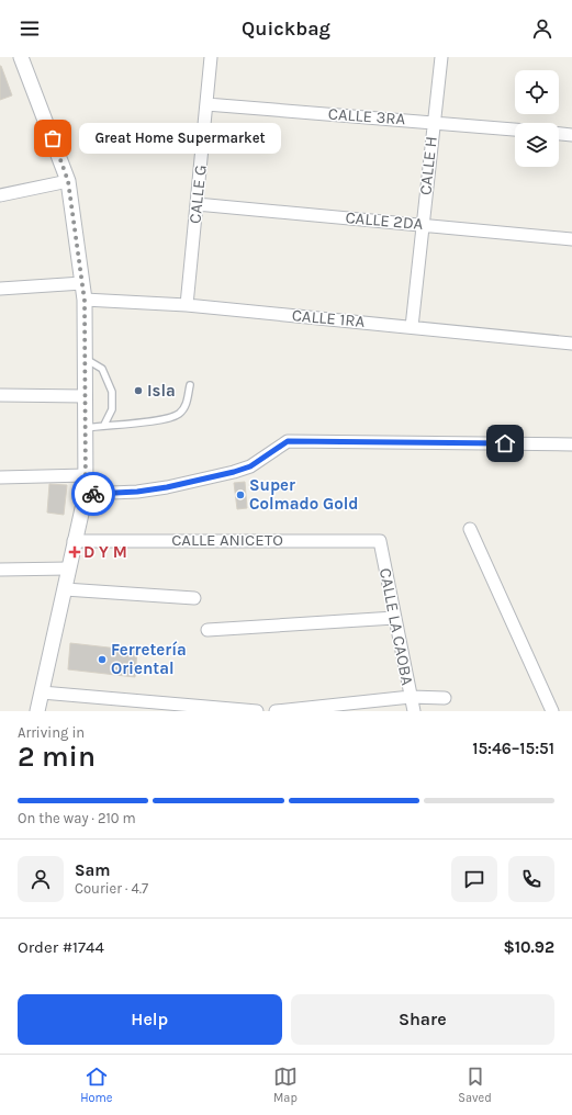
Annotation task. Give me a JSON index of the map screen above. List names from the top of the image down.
{
  "streets": {
    "street": [
      "CALLE 3RA",
      "CALLE H",
      "CALLE G",
      "CALLE 2DA",
      "CALLE 1RA",
      "CALLE ANICETO",
      "CALLE LA CAOBA"
    ]
  },
  "crossings": [
    ["CALLE 3RA", "CALLE H"],
    ["CALLE 3RA", "CALLE G"],
    ["CALLE H", "CALLE 2DA"],
    ["CALLE H", "CALLE 1RA"],
    ["CALLE G", "CALLE 2DA"],
    ["CALLE G", "CALLE 1RA"],
    ["CALLE ANICETO", "CALLE LA CAOBA"]
  ],
  "places": {
    "other": [
      "Great Home Supermarket",
      "Isla",
      "Super Colmado Gold",
      "Ferretería Oriental"
    ],
    "health": ["D Y M"]
  },
  "page": {
    "header": "Quickbag",
    "bubble": "Great Home Supermarket",
    "heading": ["2 min", "Arriving in", "15:46–15:51"],
    "panel": [
      "Sam",
      "Courier · 4.7",
      "Order #1744",
      "$10.92"
    ],
    "bar": "On the way · 210 m",
    "buttons": ["Help", "Share"],
    "tabs": ["Home", "Map", "Saved"]
  }
}
